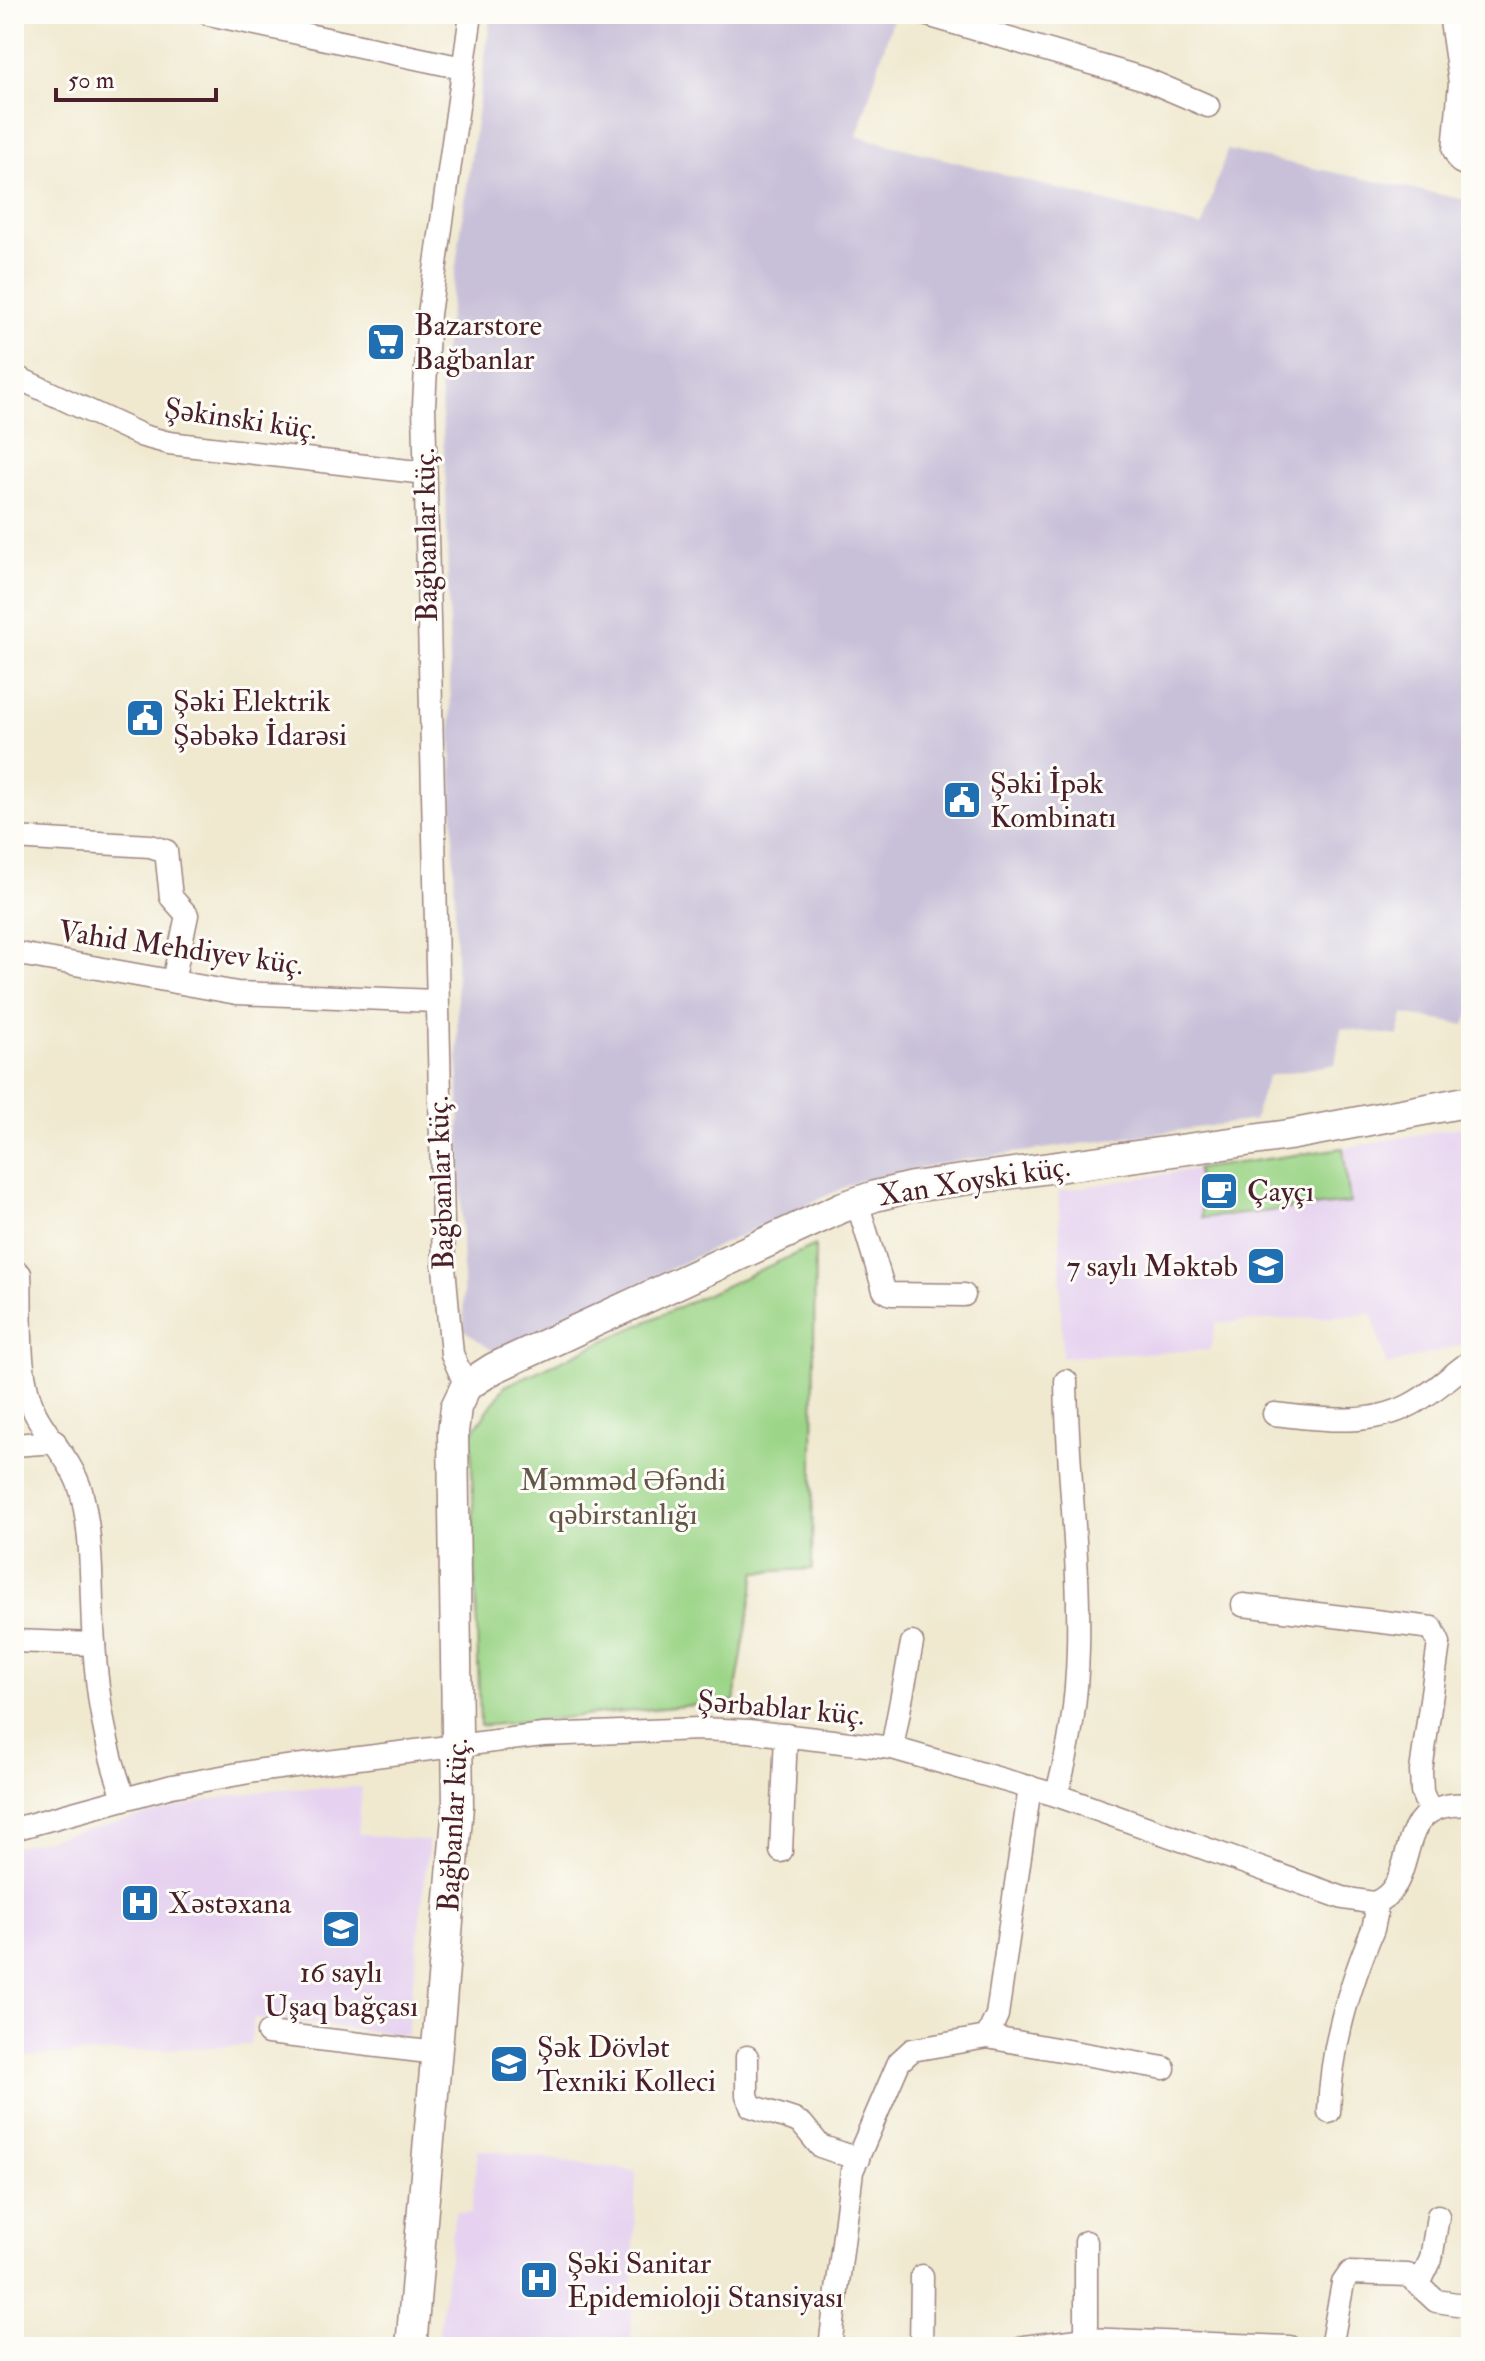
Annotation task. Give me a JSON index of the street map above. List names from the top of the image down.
{
  "streets": {
    "street": [
      "Şəkinski küç.",
      "Bağbanlar küç.",
      "Vahid Mehdiyev küç.",
      "Xan Xoyski küç.",
      "Şərbablar küç."
    ]
  },
  "crossings": [
    ["Şəkinski küç.", "Bağbanlar küç."],
    ["Bağbanlar küç.", "Vahid Mehdiyev küç."],
    ["Bağbanlar küç.", "Xan Xoyski küç."],
    ["Bağbanlar küç.", "Şərbablar küç."]
  ],
  "parks": ["Məmməd Əfəndi qəbirstanlığı"],
  "places": {
    "supermarket": ["Bazarstore Bağbanlar"],
    "public building": ["Şəki Elektrik Şəbəkə İdarəsi", "Şəki İpək Kombinatı"],
    "cafe": ["Çayçı"],
    "school or university": ["7 saylı Məktəb", "16 saylı Uşaq bağçası", "Şək Dövlət Texniki Kolleci"],
    "hospital": ["Xəstəxana", "Şəki Sanitar Epidemioloji Stansiyası"]
  },
  "scale_bar": "50 m"
}
